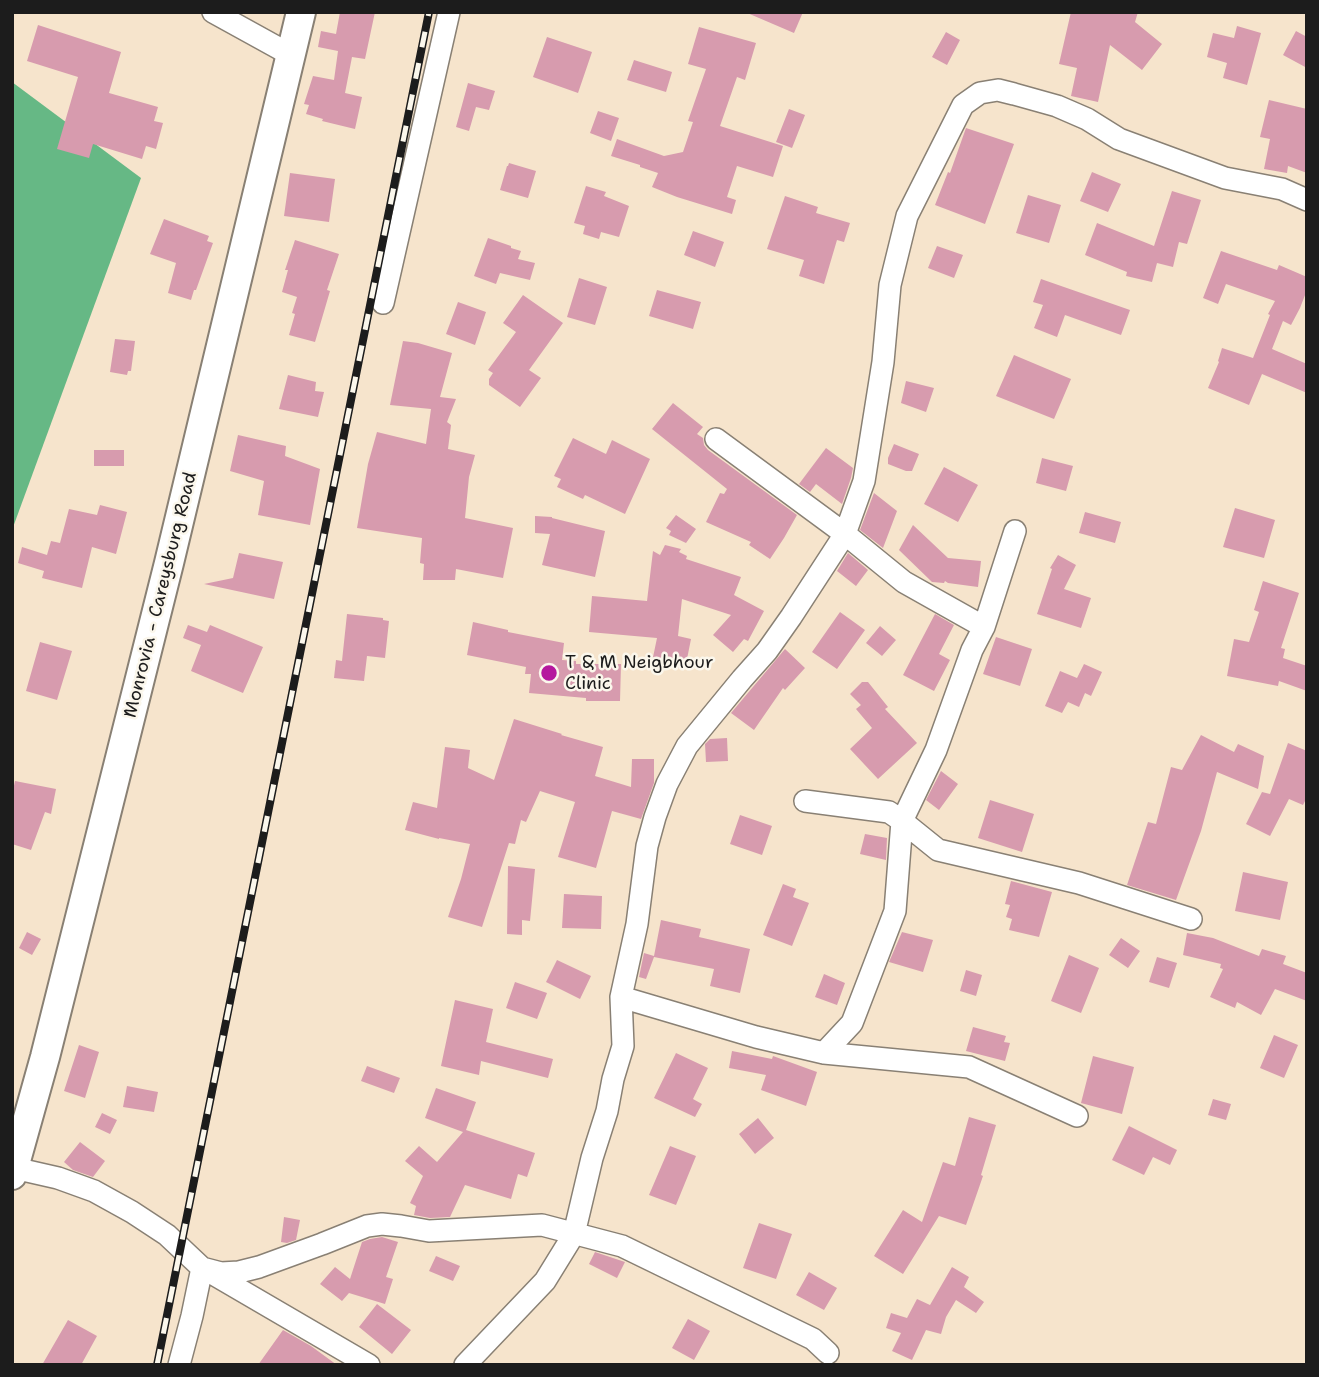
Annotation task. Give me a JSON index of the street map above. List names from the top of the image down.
{
  "streets": {
    "main road": ["Monrovia - Careysburg Road"]
  },
  "places": ["T & M Neigbhour Clinic"]
}
